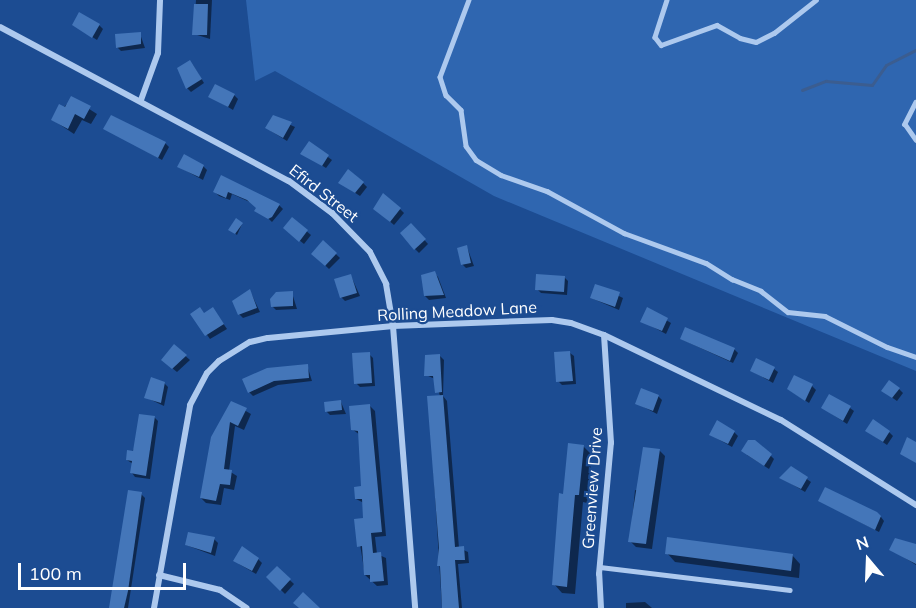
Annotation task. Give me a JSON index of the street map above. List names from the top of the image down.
{
  "streets": {
    "street": ["Efird Street", "Rolling Meadow Lane", "Greenview Drive"]
  },
  "crossings": [
    ["Efird Street", "Rolling Meadow Lane"],
    ["Rolling Meadow Lane", "Greenview Drive"]
  ],
  "scale_bar": "100 m",
  "north": "top"
}
